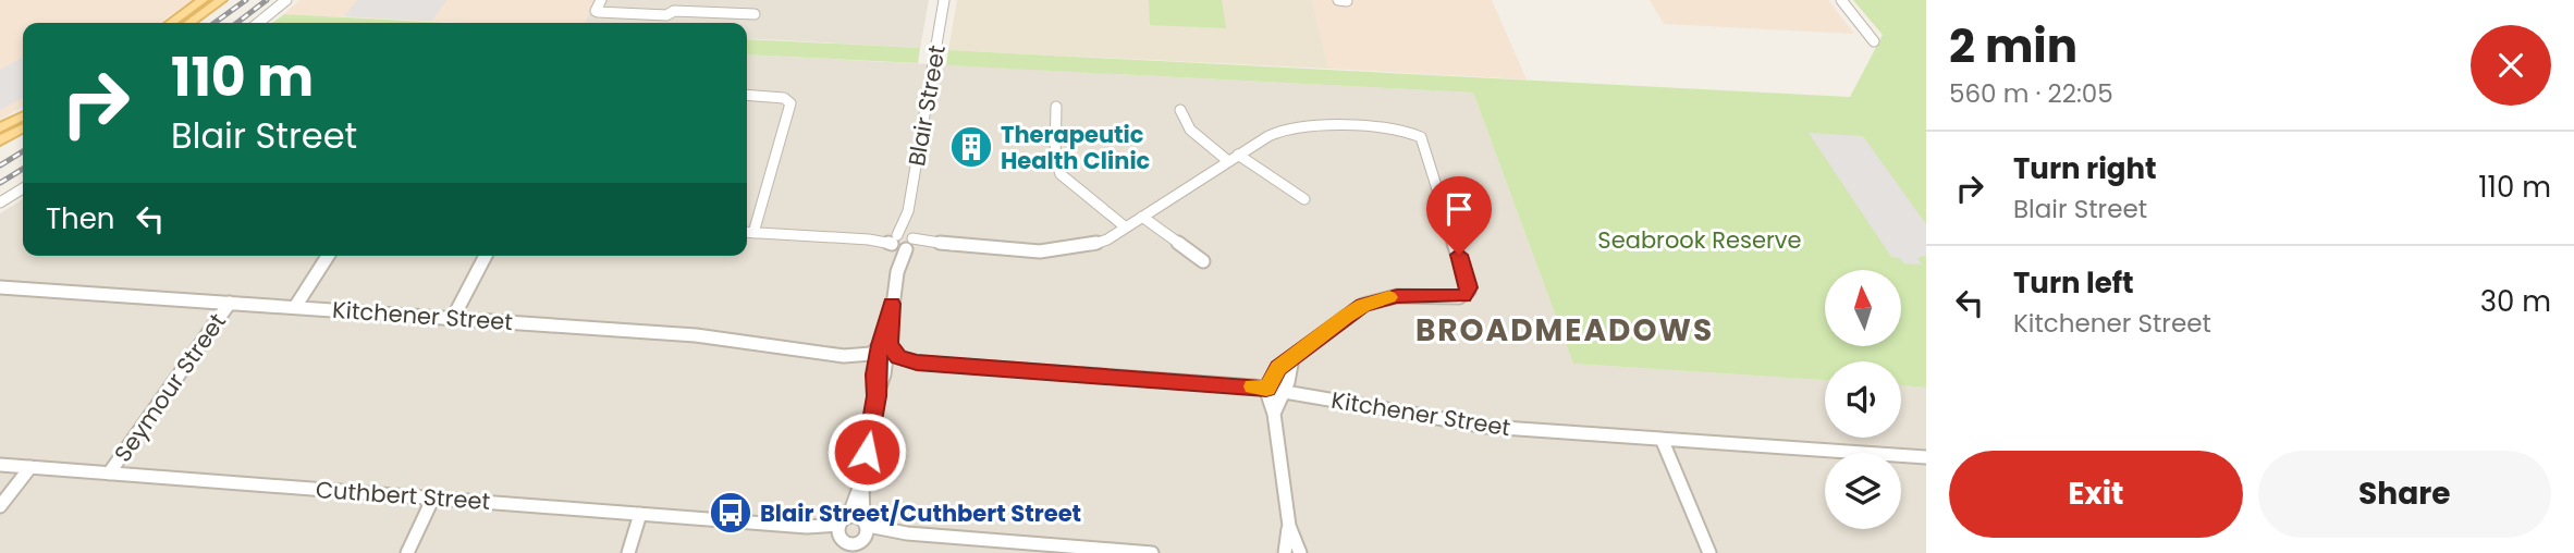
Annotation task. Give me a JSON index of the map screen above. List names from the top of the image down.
{
  "streets": {
    "street": [
      "Blair Street",
      "Kitchener Street",
      "Seymour Street",
      "Cuthbert Street"
    ]
  },
  "crossings": [
    ["Blair Street", "Cuthbert Street"],
    ["Kitchener Street", "Seymour Street"],
    ["Seymour Street", "Cuthbert Street"]
  ],
  "districts": ["BROADMEADOWS"],
  "parks": ["Seabrook Reserve"],
  "places": {
    "building": ["Therapeutic Health Clinic"],
    "bus stop": ["Blair Street/Cuthbert Street"]
  },
  "north": "top",
  "page": {
    "heading": ["2 min", "560 m · 22:05"],
    "turn": ["110 m", "Blair Street"],
    "list": [
      {
        "name": "Turn right",
        "note": "Blair Street",
        "value": "110 m"
      },
      {
        "name": "Turn left",
        "note": "Kitchener Street",
        "value": "30 m"
      }
    ],
    "then": "Then",
    "buttons": ["Exit", "Share"]
  }
}
